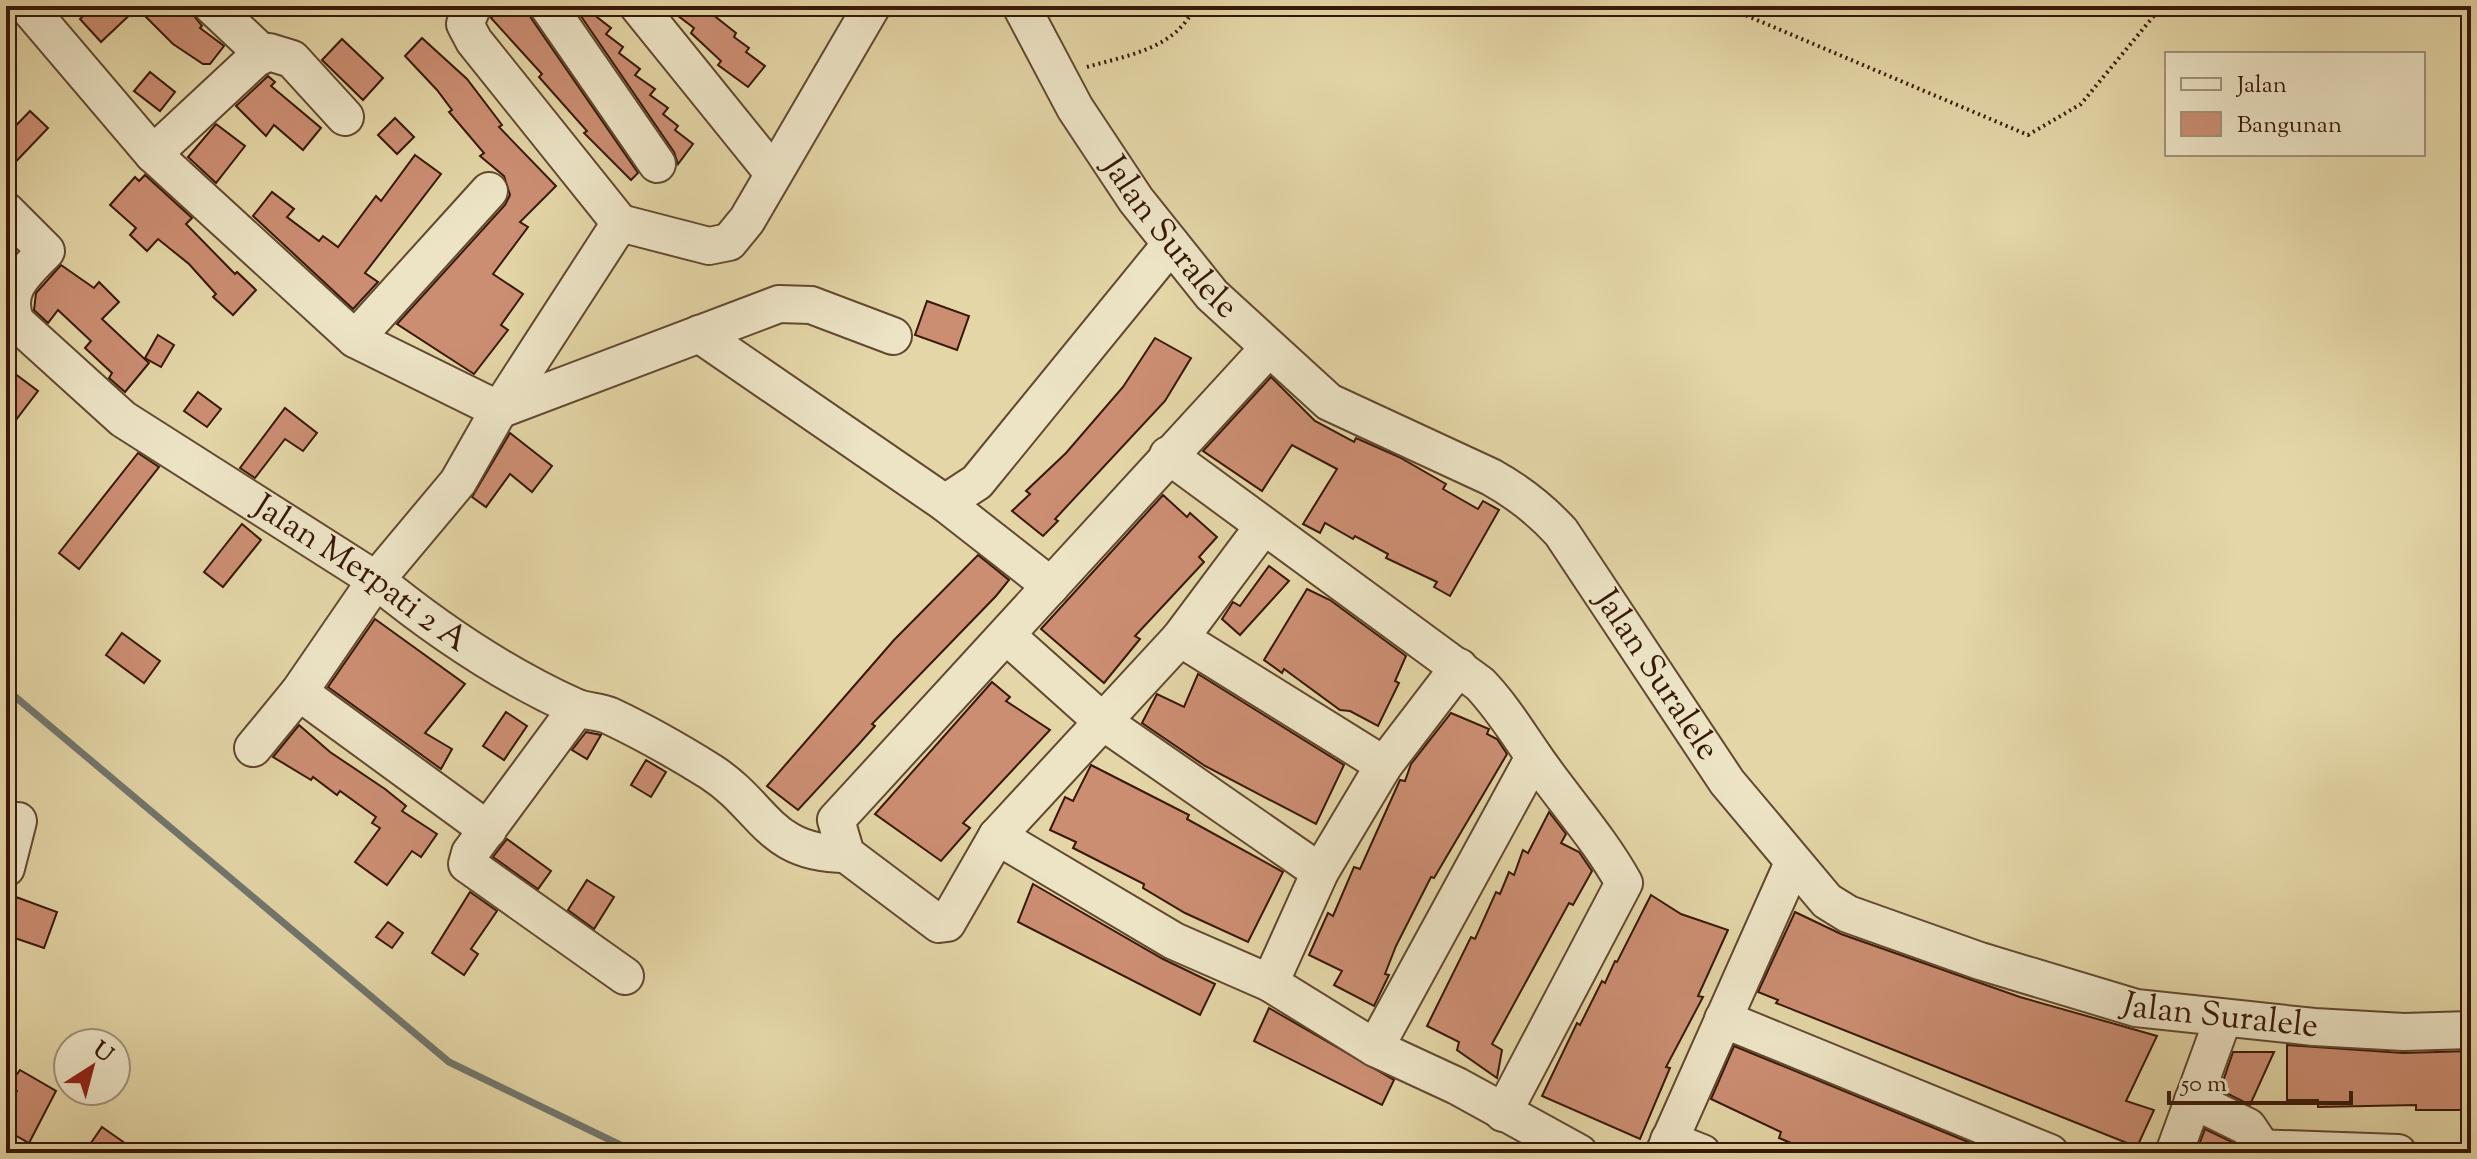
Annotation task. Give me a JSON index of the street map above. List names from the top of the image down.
{
  "streets": {
    "street": ["Jalan Suralele", "Jalan Merpati 2 A"]
  },
  "legend": ["Jalan", "Bangunan"],
  "scale_bar": "50 m",
  "north": "top right"
}
